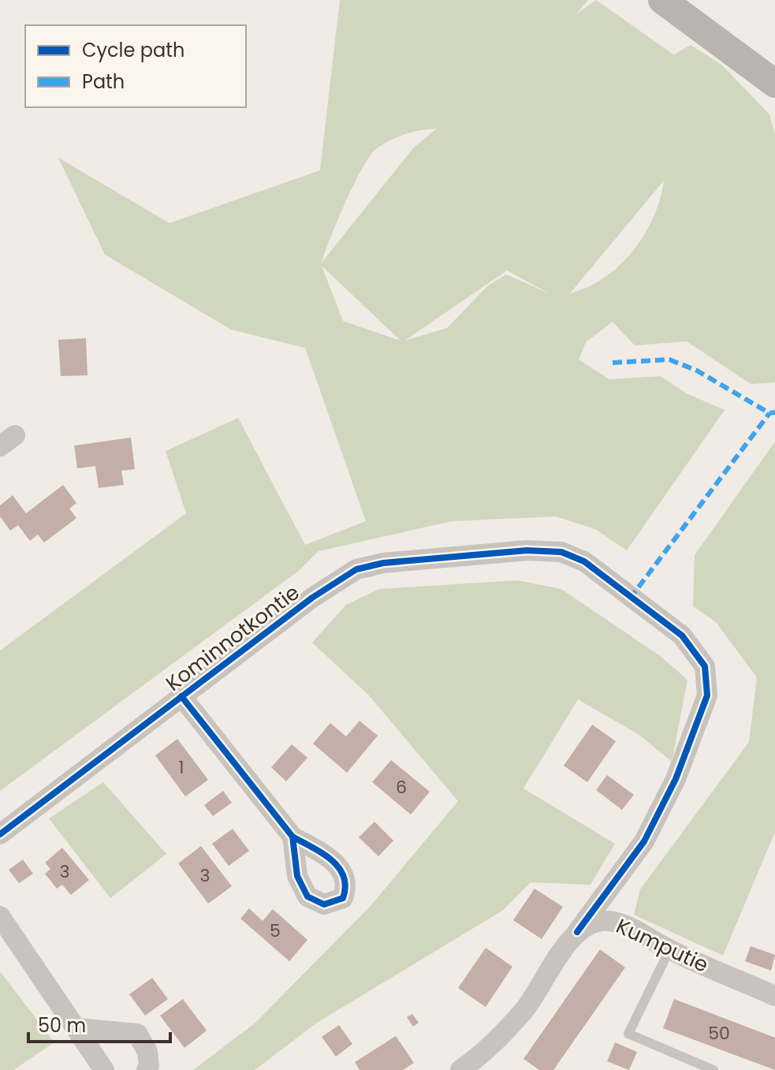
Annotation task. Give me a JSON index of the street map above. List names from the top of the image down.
{
  "streets": {
    "street": ["Kominnotkontie", "Kumputie"]
  },
  "crossings": [
    ["Kominnotkontie", "Kumputie"]
  ],
  "house_numbers": [
    "1",
    "6",
    "3",
    "3",
    "5",
    "50"
  ],
  "legend": ["Cycle path", "Path"],
  "scale_bar": "50 m"
}
